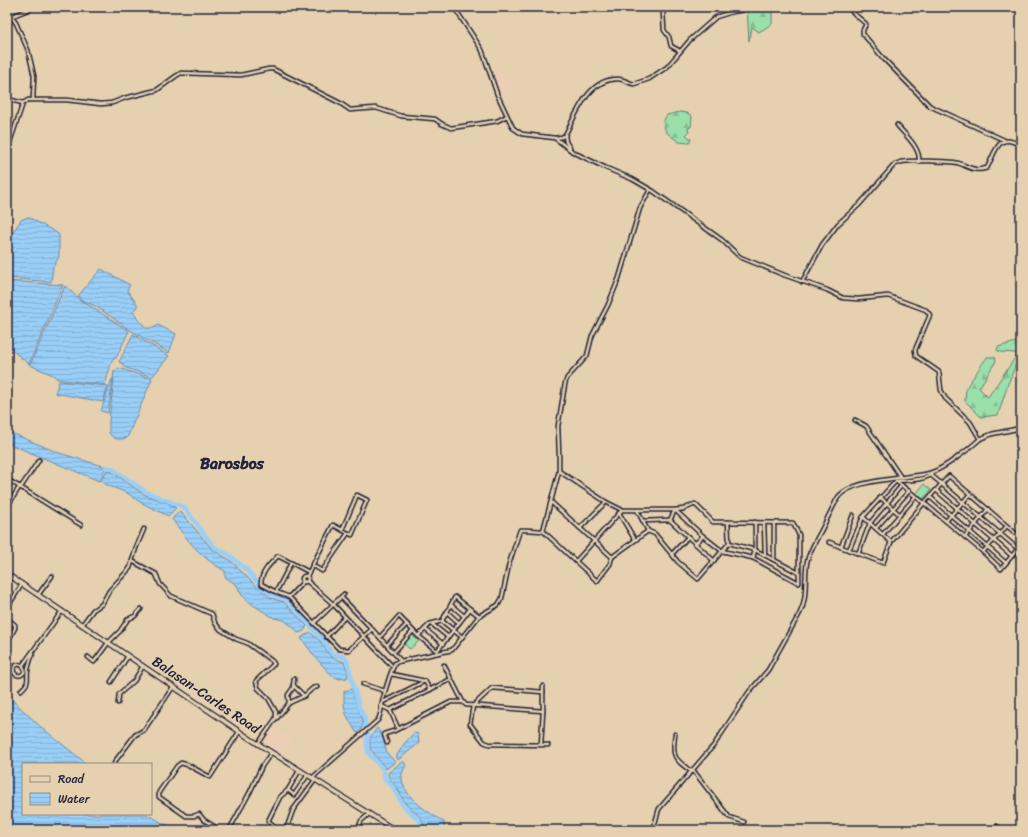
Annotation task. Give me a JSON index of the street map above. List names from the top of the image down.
{
  "streets": {
    "main road": ["Balasan-Carles Road"]
  },
  "districts": ["Barosbos"],
  "legend": ["Road", "Water"]
}
